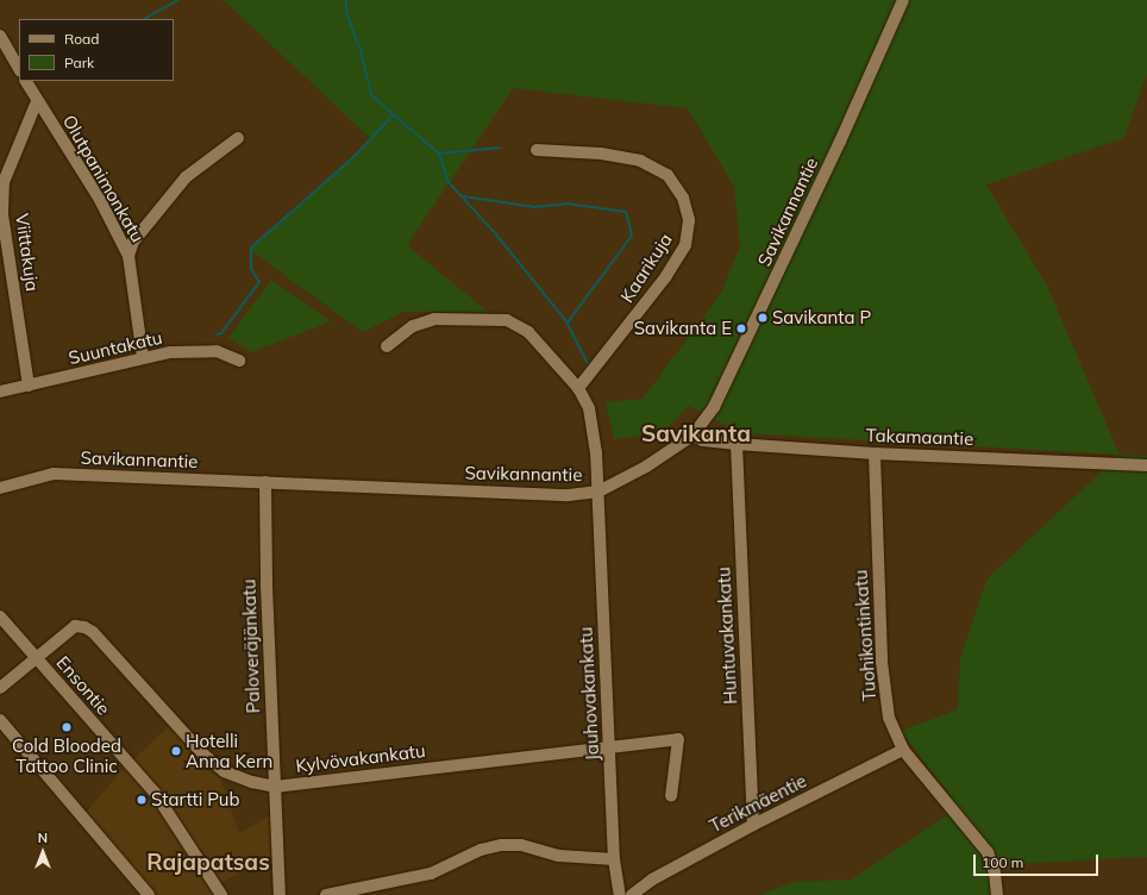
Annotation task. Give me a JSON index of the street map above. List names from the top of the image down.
{
  "streets": {
    "street": [
      "Olutpanimonkatu",
      "Savikannantie",
      "Viittakuja",
      "Kaarikuja",
      "Suuntakatu",
      "Takamaantie",
      "Huntuvakankatu",
      "Tuohikontinkatu",
      "Paloveräjänkatu",
      "Ensontie",
      "Jauhovakankatu",
      "Kylvövakankatu",
      "Terikmäentie"
    ]
  },
  "crossings": [
    ["Olutpanimonkatu", "Viittakuja"],
    ["Olutpanimonkatu", "Suuntakatu"],
    ["Savikannantie", "Takamaantie"],
    ["Savikannantie", "Paloveräjänkatu"],
    ["Savikannantie", "Jauhovakankatu"],
    ["Viittakuja", "Suuntakatu"],
    ["Kaarikuja", "Jauhovakankatu"],
    ["Takamaantie", "Huntuvakankatu"],
    ["Takamaantie", "Tuohikontinkatu"],
    ["Huntuvakankatu", "Terikmäentie"],
    ["Tuohikontinkatu", "Terikmäentie"],
    ["Paloveräjänkatu", "Kylvövakankatu"],
    ["Ensontie", "Kylvövakankatu"],
    ["Jauhovakankatu", "Kylvövakankatu"]
  ],
  "districts": ["Savikanta", "Rajapatsas"],
  "places": [
    "Savikanta P",
    "Savikanta E",
    "Cold Blooded Tattoo Clinic",
    "Hotelli Anna Kern",
    "Startti Pub"
  ],
  "legend": ["Road", "Park"],
  "scale_bar": "100 m",
  "north": "top"
}
